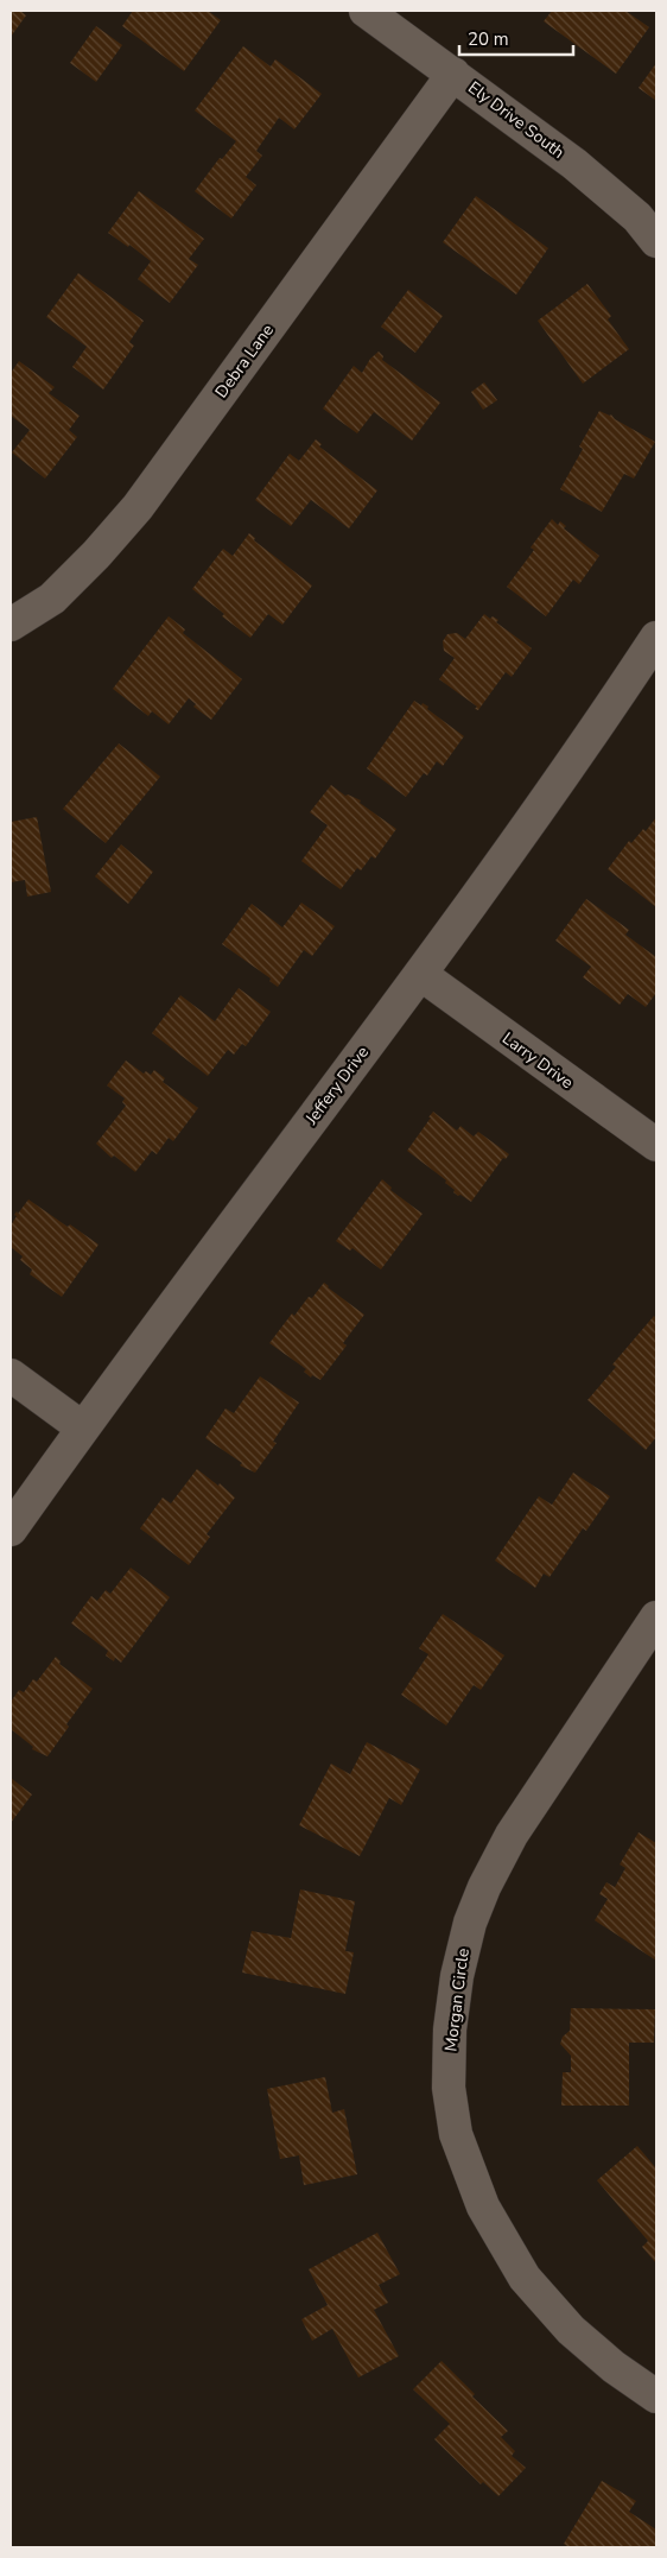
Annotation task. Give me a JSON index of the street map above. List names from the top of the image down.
{
  "streets": {
    "street": [
      "Ely Drive South",
      "Debra Lane",
      "Larry Drive",
      "Jeffery Drive",
      "Morgan Circle"
    ]
  },
  "crossings": [
    ["Ely Drive South", "Debra Lane"],
    ["Larry Drive", "Jeffery Drive"]
  ],
  "scale_bar": "20 m"
}
